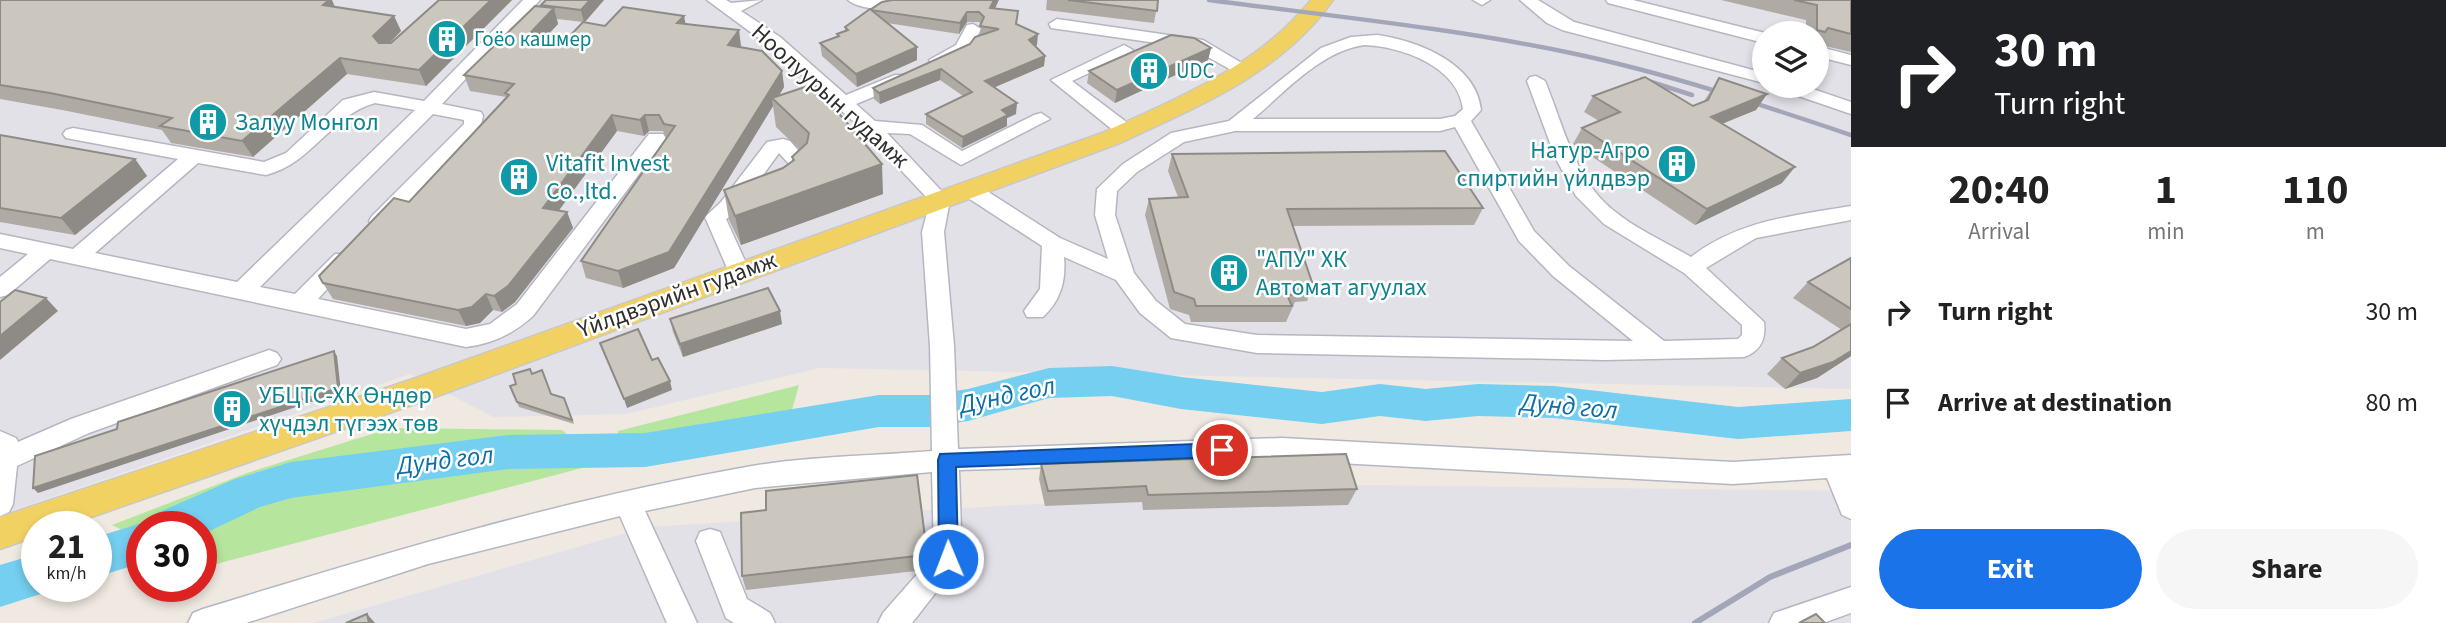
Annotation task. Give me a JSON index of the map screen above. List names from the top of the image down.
{
  "streets": {
    "main road": ["Yйлдвэрийн гудамж"],
    "street": ["Ноолуурын гудамж"]
  },
  "crossings": [
    ["Ноолуурын гудамж", "Yйлдвэрийн гудамж"]
  ],
  "water": ["Дунд гол"],
  "places": {
    "building": [
      "Гоёо кашмер",
      "UDC",
      "Залуу Монгол",
      "Натур-Агро спиртийн үйлдвэр",
      "Vitafit Invest Co.,ltd.",
      "\"АПУ\" ХК Автомат агуулах",
      "УБЦТС-ХК Өндөр хүчдэл түгээх төв"
    ]
  },
  "page": {
    "turn": ["30 m", "Turn right"],
    "eta": [
      "20:40",
      "Arrival",
      "1",
      "min",
      "110",
      "m"
    ],
    "list": [
      {
        "name": "Turn right",
        "value": "30 m"
      },
      {
        "name": "Arrive at destination",
        "value": "80 m"
      }
    ],
    "speed": "21 km/h",
    "limit": "30",
    "buttons": ["Exit", "Share"]
  }
}
